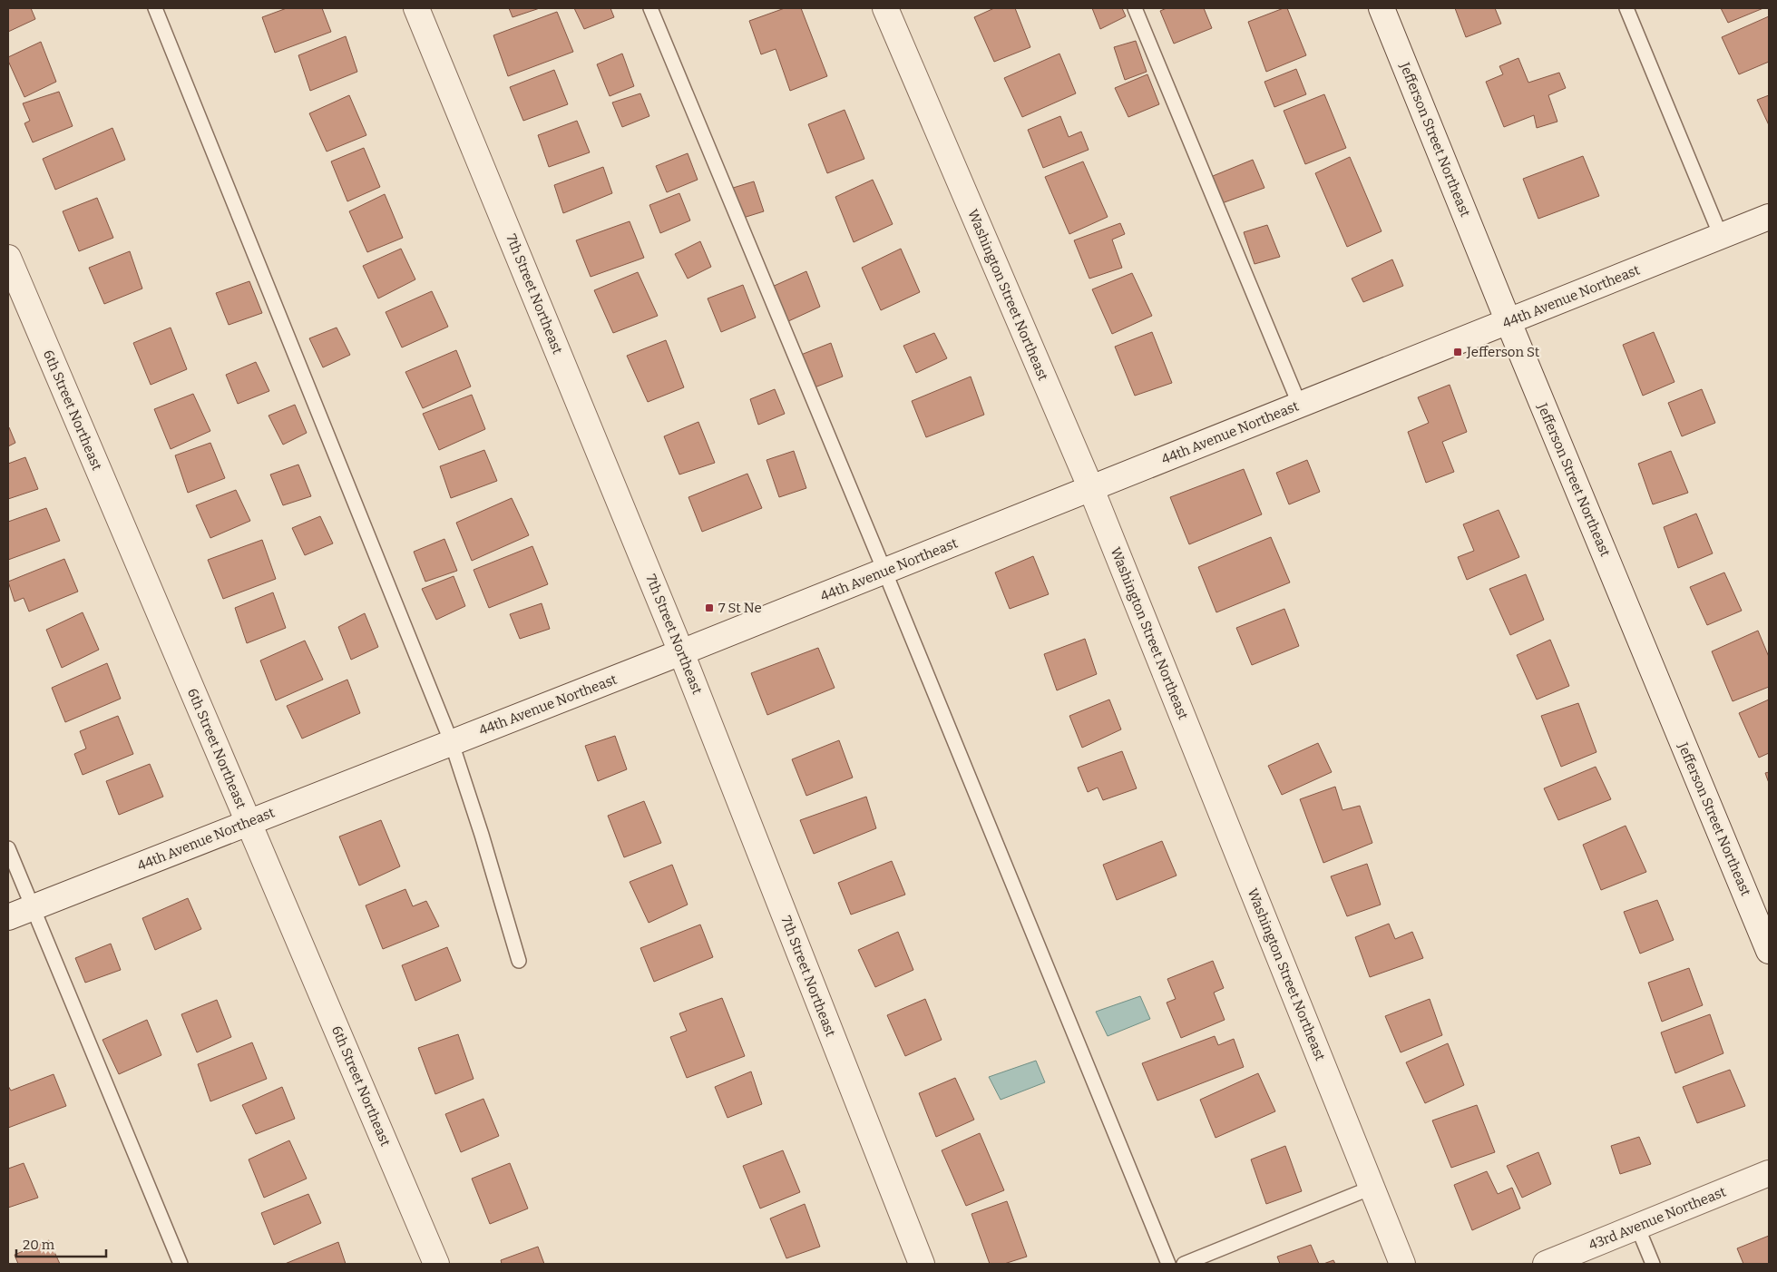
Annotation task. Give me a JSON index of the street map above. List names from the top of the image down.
{
  "streets": {
    "street": [
      "Jefferson Street Northeast",
      "7th Street Northeast",
      "Washington Street Northeast",
      "44th Avenue Northeast",
      "6th Street Northeast",
      "43rd Avenue Northeast"
    ]
  },
  "crossings": [
    ["Jefferson Street Northeast", "44th Avenue Northeast"],
    ["7th Street Northeast", "44th Avenue Northeast"],
    ["Washington Street Northeast", "44th Avenue Northeast"],
    ["44th Avenue Northeast", "6th Street Northeast"]
  ],
  "places": {
    "transit": ["Jefferson St", "7 St Ne"]
  },
  "scale_bar": "20 m"
}
